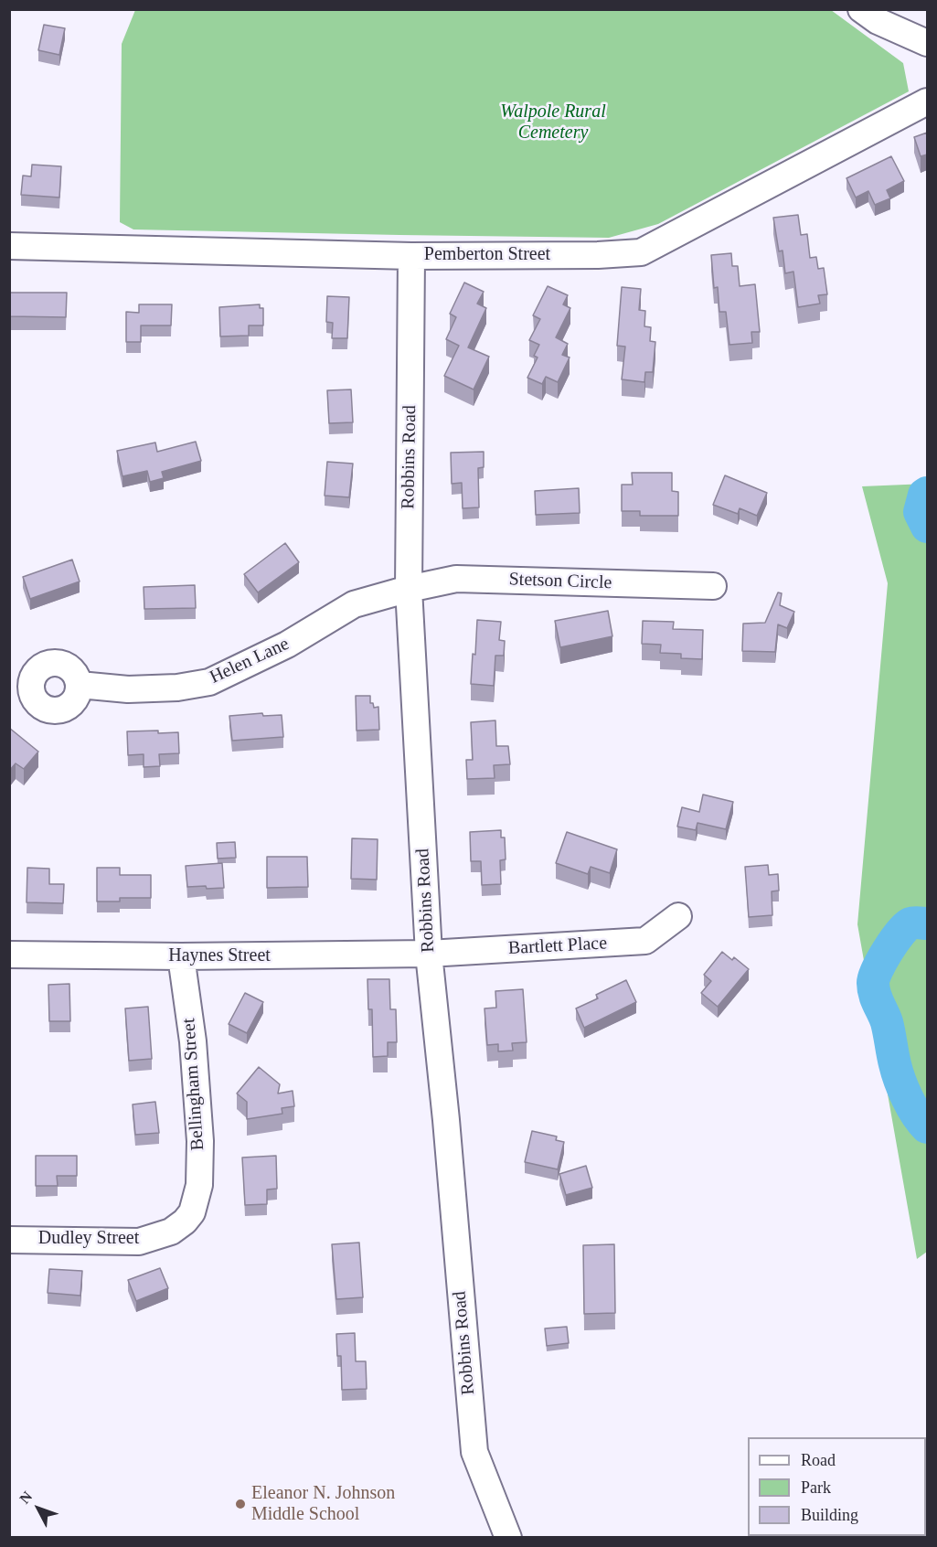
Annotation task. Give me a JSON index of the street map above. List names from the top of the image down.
{
  "streets": {
    "street": [
      "Pemberton Street",
      "Robbins Road",
      "Stetson Circle",
      "Helen Lane",
      "Bartlett Place",
      "Haynes Street",
      "Bellingham Street",
      "Dudley Street"
    ]
  },
  "crossings": [
    ["Pemberton Street", "Robbins Road"],
    ["Robbins Road", "Stetson Circle"],
    ["Robbins Road", "Helen Lane"],
    ["Robbins Road", "Bartlett Place"],
    ["Robbins Road", "Haynes Street"],
    ["Stetson Circle", "Helen Lane"],
    ["Bartlett Place", "Haynes Street"],
    ["Haynes Street", "Bellingham Street"],
    ["Bellingham Street", "Dudley Street"]
  ],
  "parks": ["Walpole Rural Cemetery"],
  "places": ["Eleanor N. Johnson Middle School"],
  "legend": ["Road", "Park", "Building"],
  "north": "top left"
}
